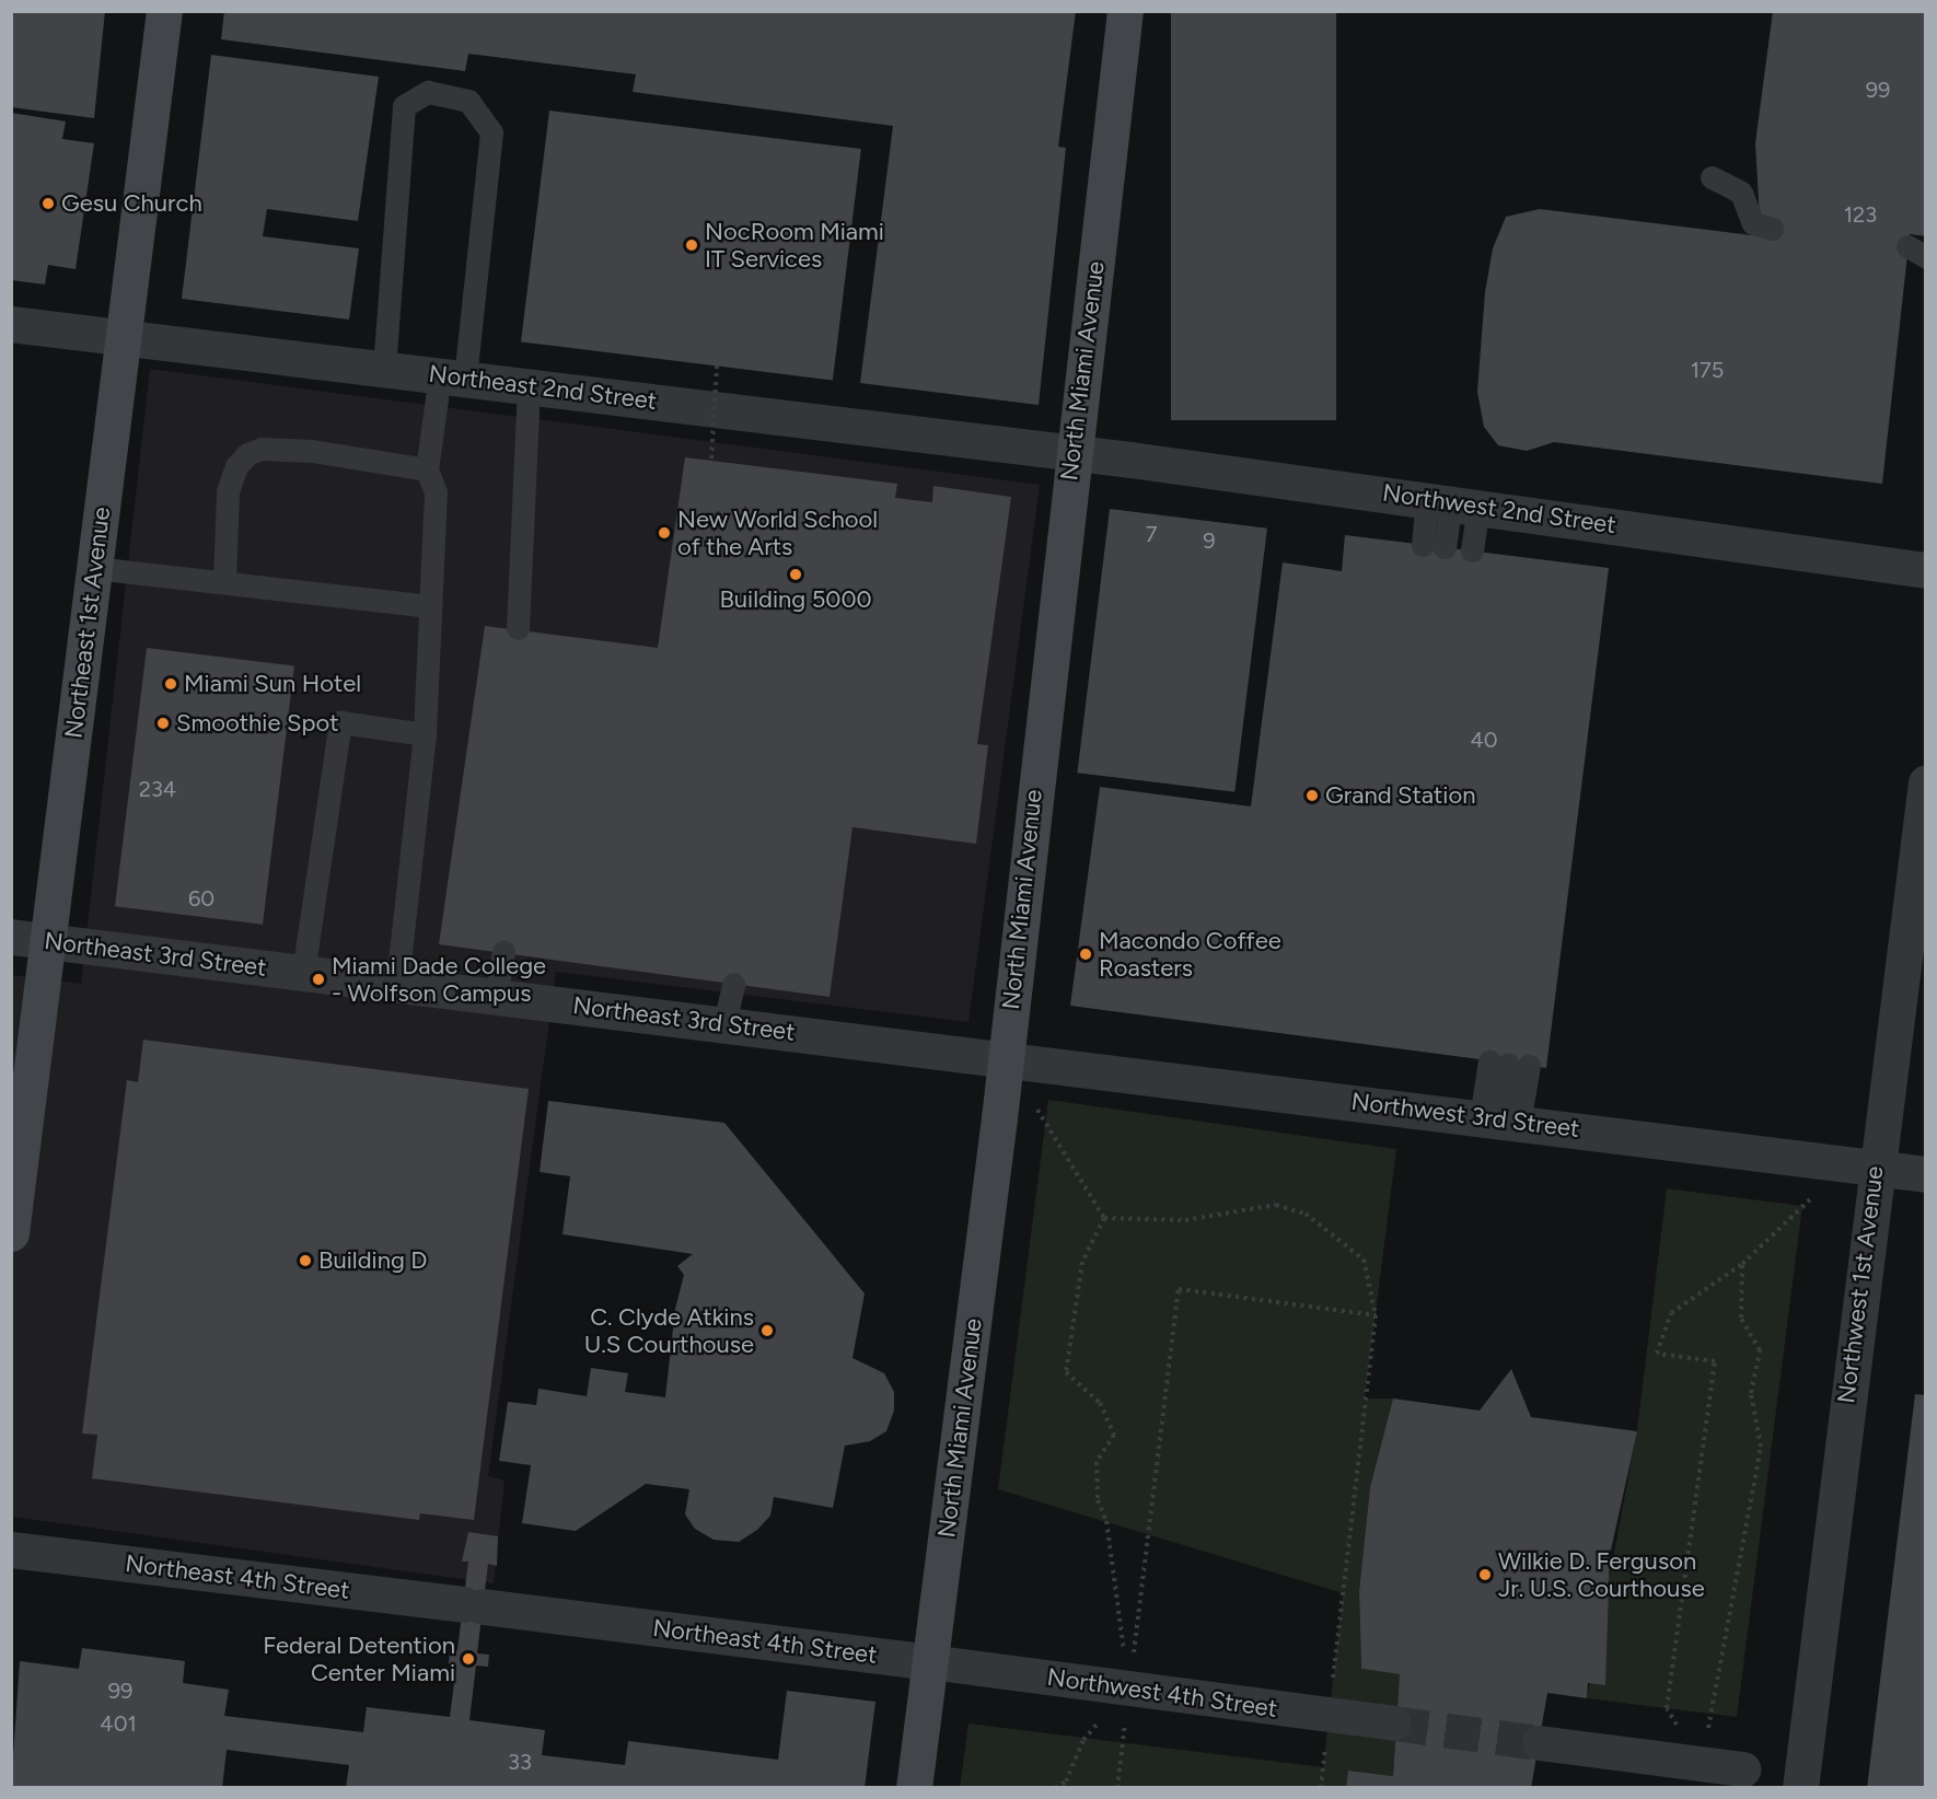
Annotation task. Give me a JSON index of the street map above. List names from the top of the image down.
{
  "streets": {
    "main road": ["North Miami Avenue", "Northeast 1st Avenue"],
    "street": [
      "Northeast 2nd Street",
      "Northwest 2nd Street",
      "Northeast 3rd Street",
      "Northwest 3rd Street",
      "Northwest 1st Avenue",
      "Northeast 4th Street",
      "Northwest 4th Street"
    ]
  },
  "crossings": [
    ["North Miami Avenue", "Northeast 2nd Street"],
    ["North Miami Avenue", "Northwest 2nd Street"],
    ["North Miami Avenue", "Northeast 3rd Street"],
    ["North Miami Avenue", "Northwest 3rd Street"],
    ["North Miami Avenue", "Northeast 4th Street"],
    ["North Miami Avenue", "Northwest 4th Street"],
    ["Northeast 2nd Street", "Northwest 2nd Street"],
    ["Northeast 2nd Street", "Northeast 1st Avenue"],
    ["Northeast 1st Avenue", "Northeast 3rd Street"],
    ["Northeast 3rd Street", "Northwest 3rd Street"],
    ["Northwest 3rd Street", "Northwest 1st Avenue"],
    ["Northeast 4th Street", "Northwest 4th Street"]
  ],
  "places": [
    "Gesu Church",
    "NocRoom Miami IT Services",
    "New World School of the Arts",
    "Building 5000",
    "Miami Sun Hotel",
    "Smoothie Spot",
    "Grand Station",
    "Macondo Coffee Roasters",
    "Miami Dade College - Wolfson Campus",
    "Building D",
    "C. Clyde Atkins U.S Courthouse",
    "Wilkie D. Ferguson Jr. U.S. Courthouse",
    "Federal Detention Center Miami"
  ],
  "house_numbers": [
    "99",
    "123",
    "175",
    "7",
    "9",
    "40",
    "234",
    "60",
    "99",
    "401",
    "33"
  ]
}
